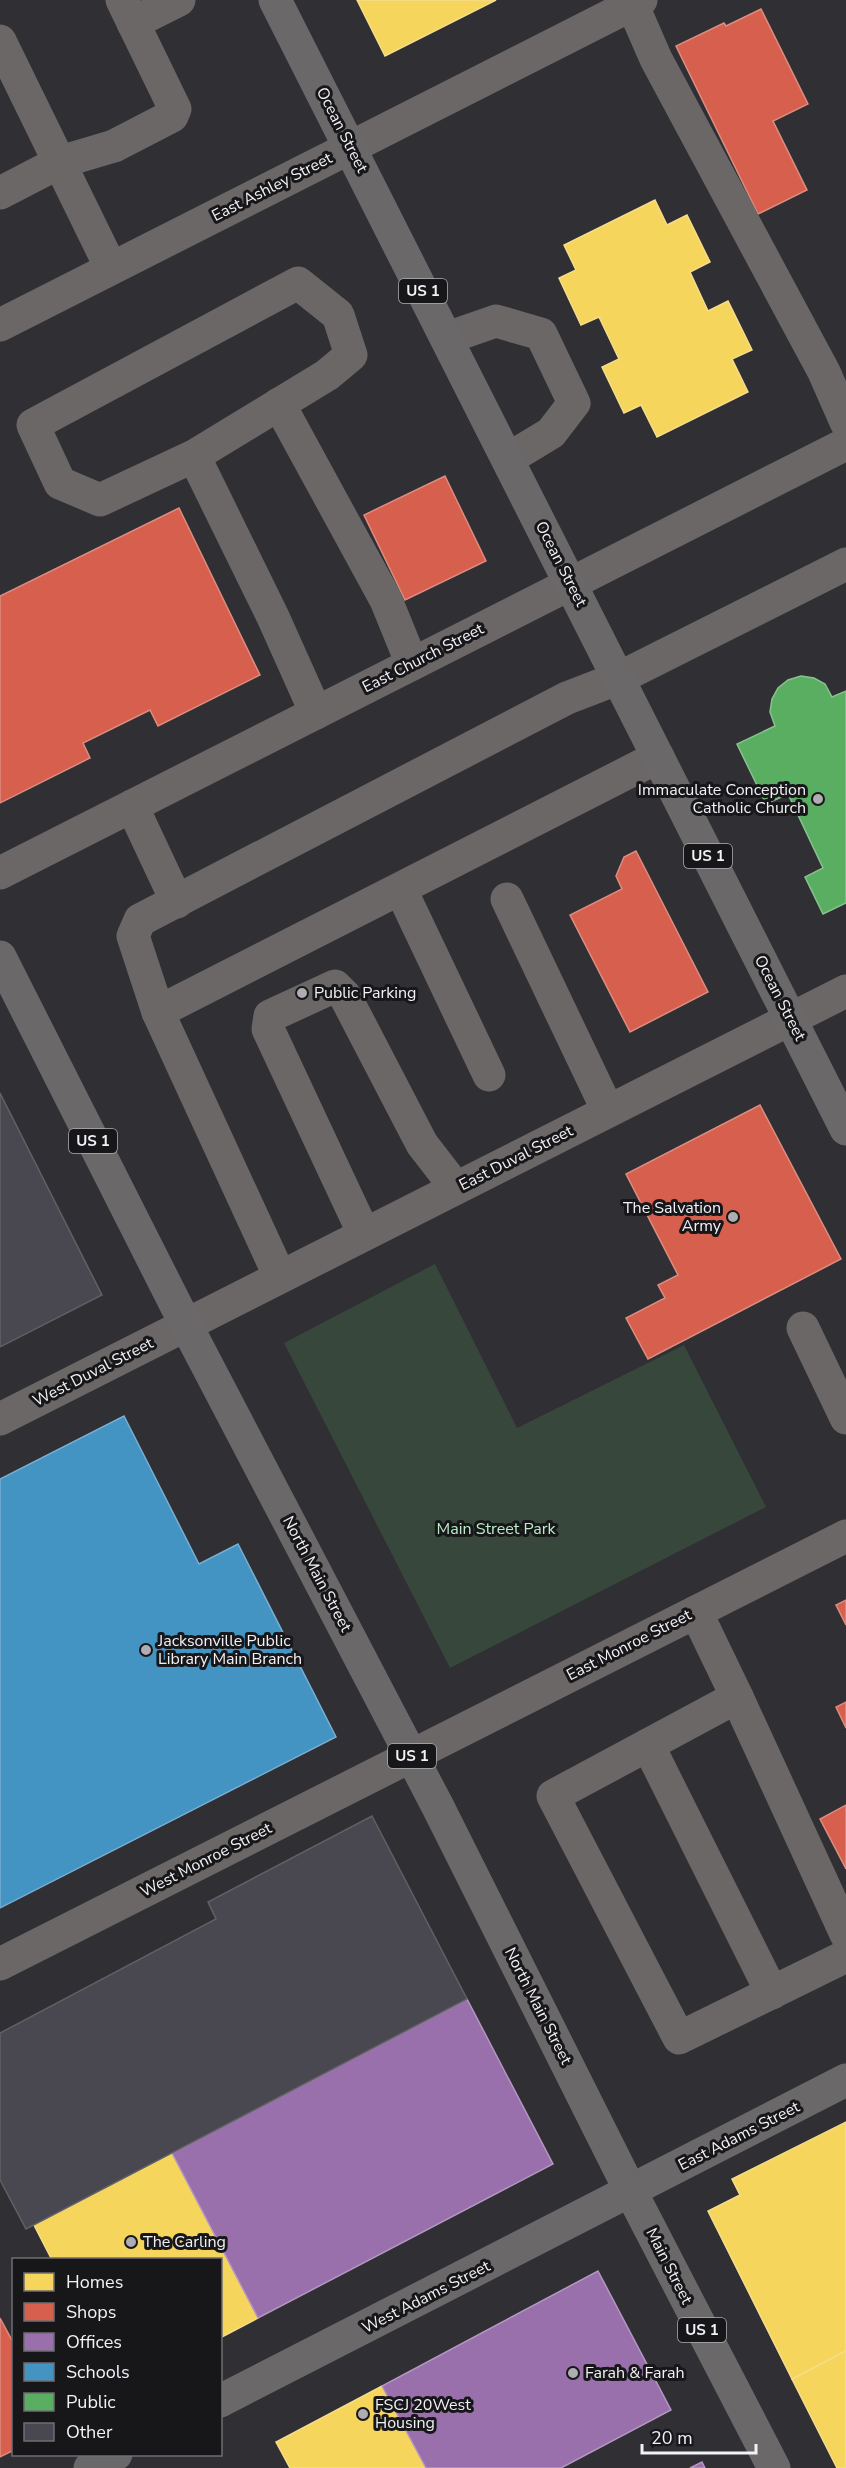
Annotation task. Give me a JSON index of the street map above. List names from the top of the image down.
{
  "streets": {
    "main road": [
      "Ocean Street",
      "US 1",
      "North Main Street",
      "East Adams Street",
      "Main Street",
      "West Adams Street"
    ],
    "street": [
      "East Ashley Street",
      "East Church Street",
      "East Duval Street",
      "West Duval Street",
      "East Monroe Street",
      "West Monroe Street"
    ]
  },
  "crossings": [
    ["Ocean Street", "East Ashley Street"],
    ["Ocean Street", "East Church Street"],
    ["Ocean Street", "East Duval Street"],
    ["East Duval Street", "West Duval Street"],
    ["East Duval Street", "North Main Street"],
    ["West Duval Street", "North Main Street"],
    ["North Main Street", "East Monroe Street"],
    ["North Main Street", "West Monroe Street"],
    ["North Main Street", "East Adams Street"],
    ["North Main Street", "Main Street"],
    ["North Main Street", "West Adams Street"],
    ["East Monroe Street", "West Monroe Street"],
    ["East Adams Street", "Main Street"],
    ["East Adams Street", "West Adams Street"],
    ["Main Street", "West Adams Street"]
  ],
  "parks": ["Main Street Park"],
  "places": [
    "Immaculate Conception Catholic Church",
    "Public Parking",
    "The Salvation Army",
    "Jacksonville Public Library Main Branch",
    "The Carling",
    "Farah & Farah",
    "FSCJ 20West Housing"
  ],
  "legend": [
    "Homes",
    "Shops",
    "Offices",
    "Schools",
    "Public",
    "Other"
  ],
  "scale_bar": "20 m"
}
